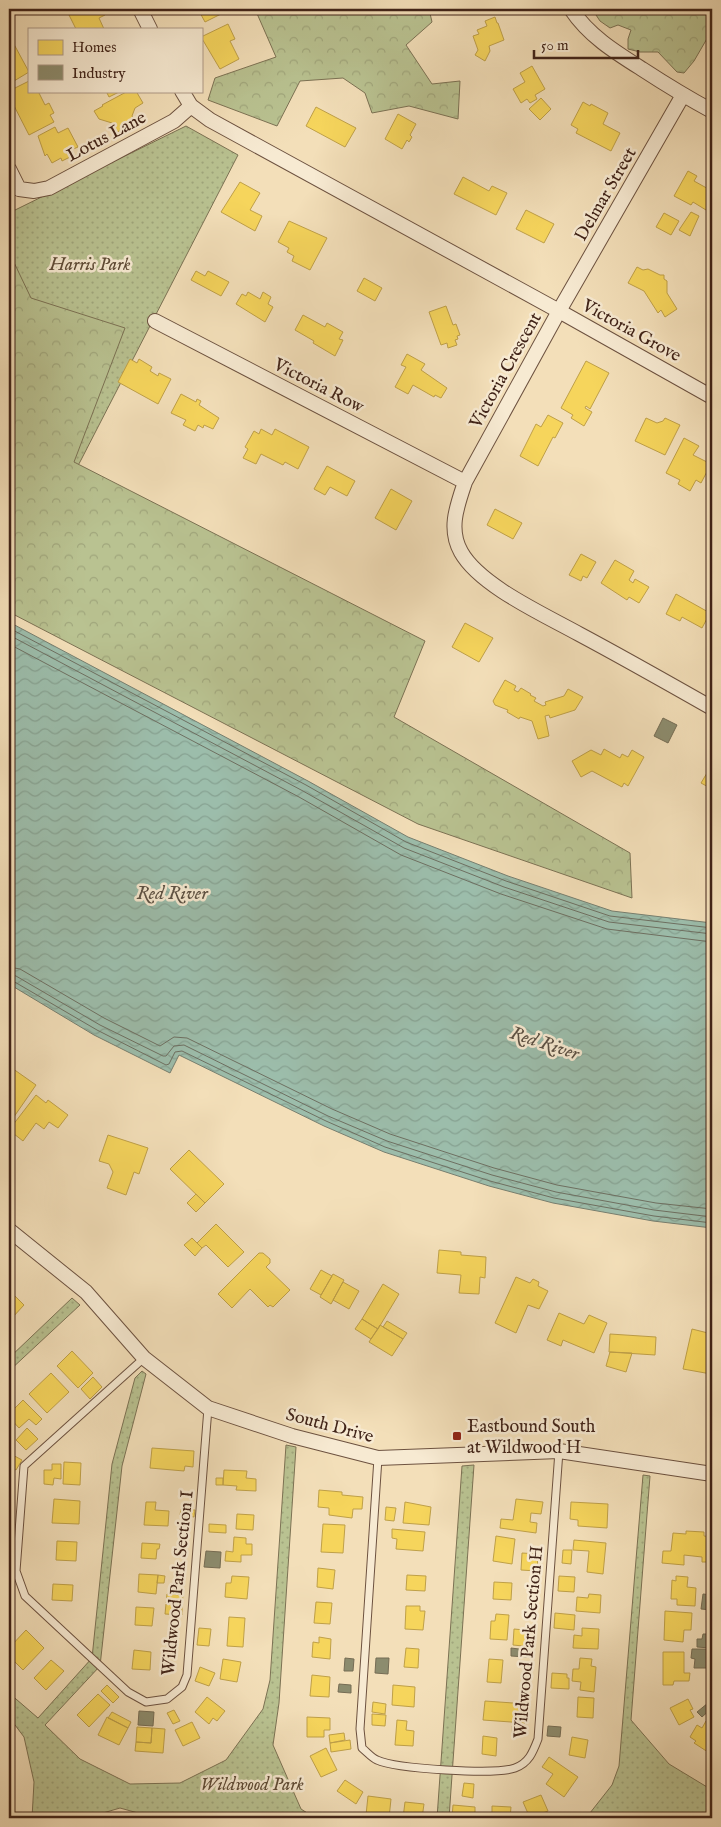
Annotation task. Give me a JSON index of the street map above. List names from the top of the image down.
{
  "streets": {
    "street": [
      "Lotus Lane",
      "Delmar Street",
      "Victoria Grove",
      "Victoria Crescent",
      "Victoria Row",
      "South Drive"
    ],
    "lane": ["Wildwood Park Section I", "Wildwood Park Section H"]
  },
  "crossings": [
    ["Lotus Lane", "Victoria Crescent"],
    ["Delmar Street", "Victoria Grove"],
    ["Delmar Street", "Victoria Crescent"],
    ["Victoria Grove", "Victoria Crescent"],
    ["Victoria Crescent", "Victoria Row"],
    ["South Drive", "Wildwood Park Section I"],
    ["South Drive", "Wildwood Park Section H"]
  ],
  "water": ["Red River"],
  "parks": ["Harris Park", "Wildwood Park"],
  "places": {
    "transit": ["Eastbound South at Wildwood H"]
  },
  "legend": ["Homes", "Industry"],
  "scale_bar": "50 m"
}
